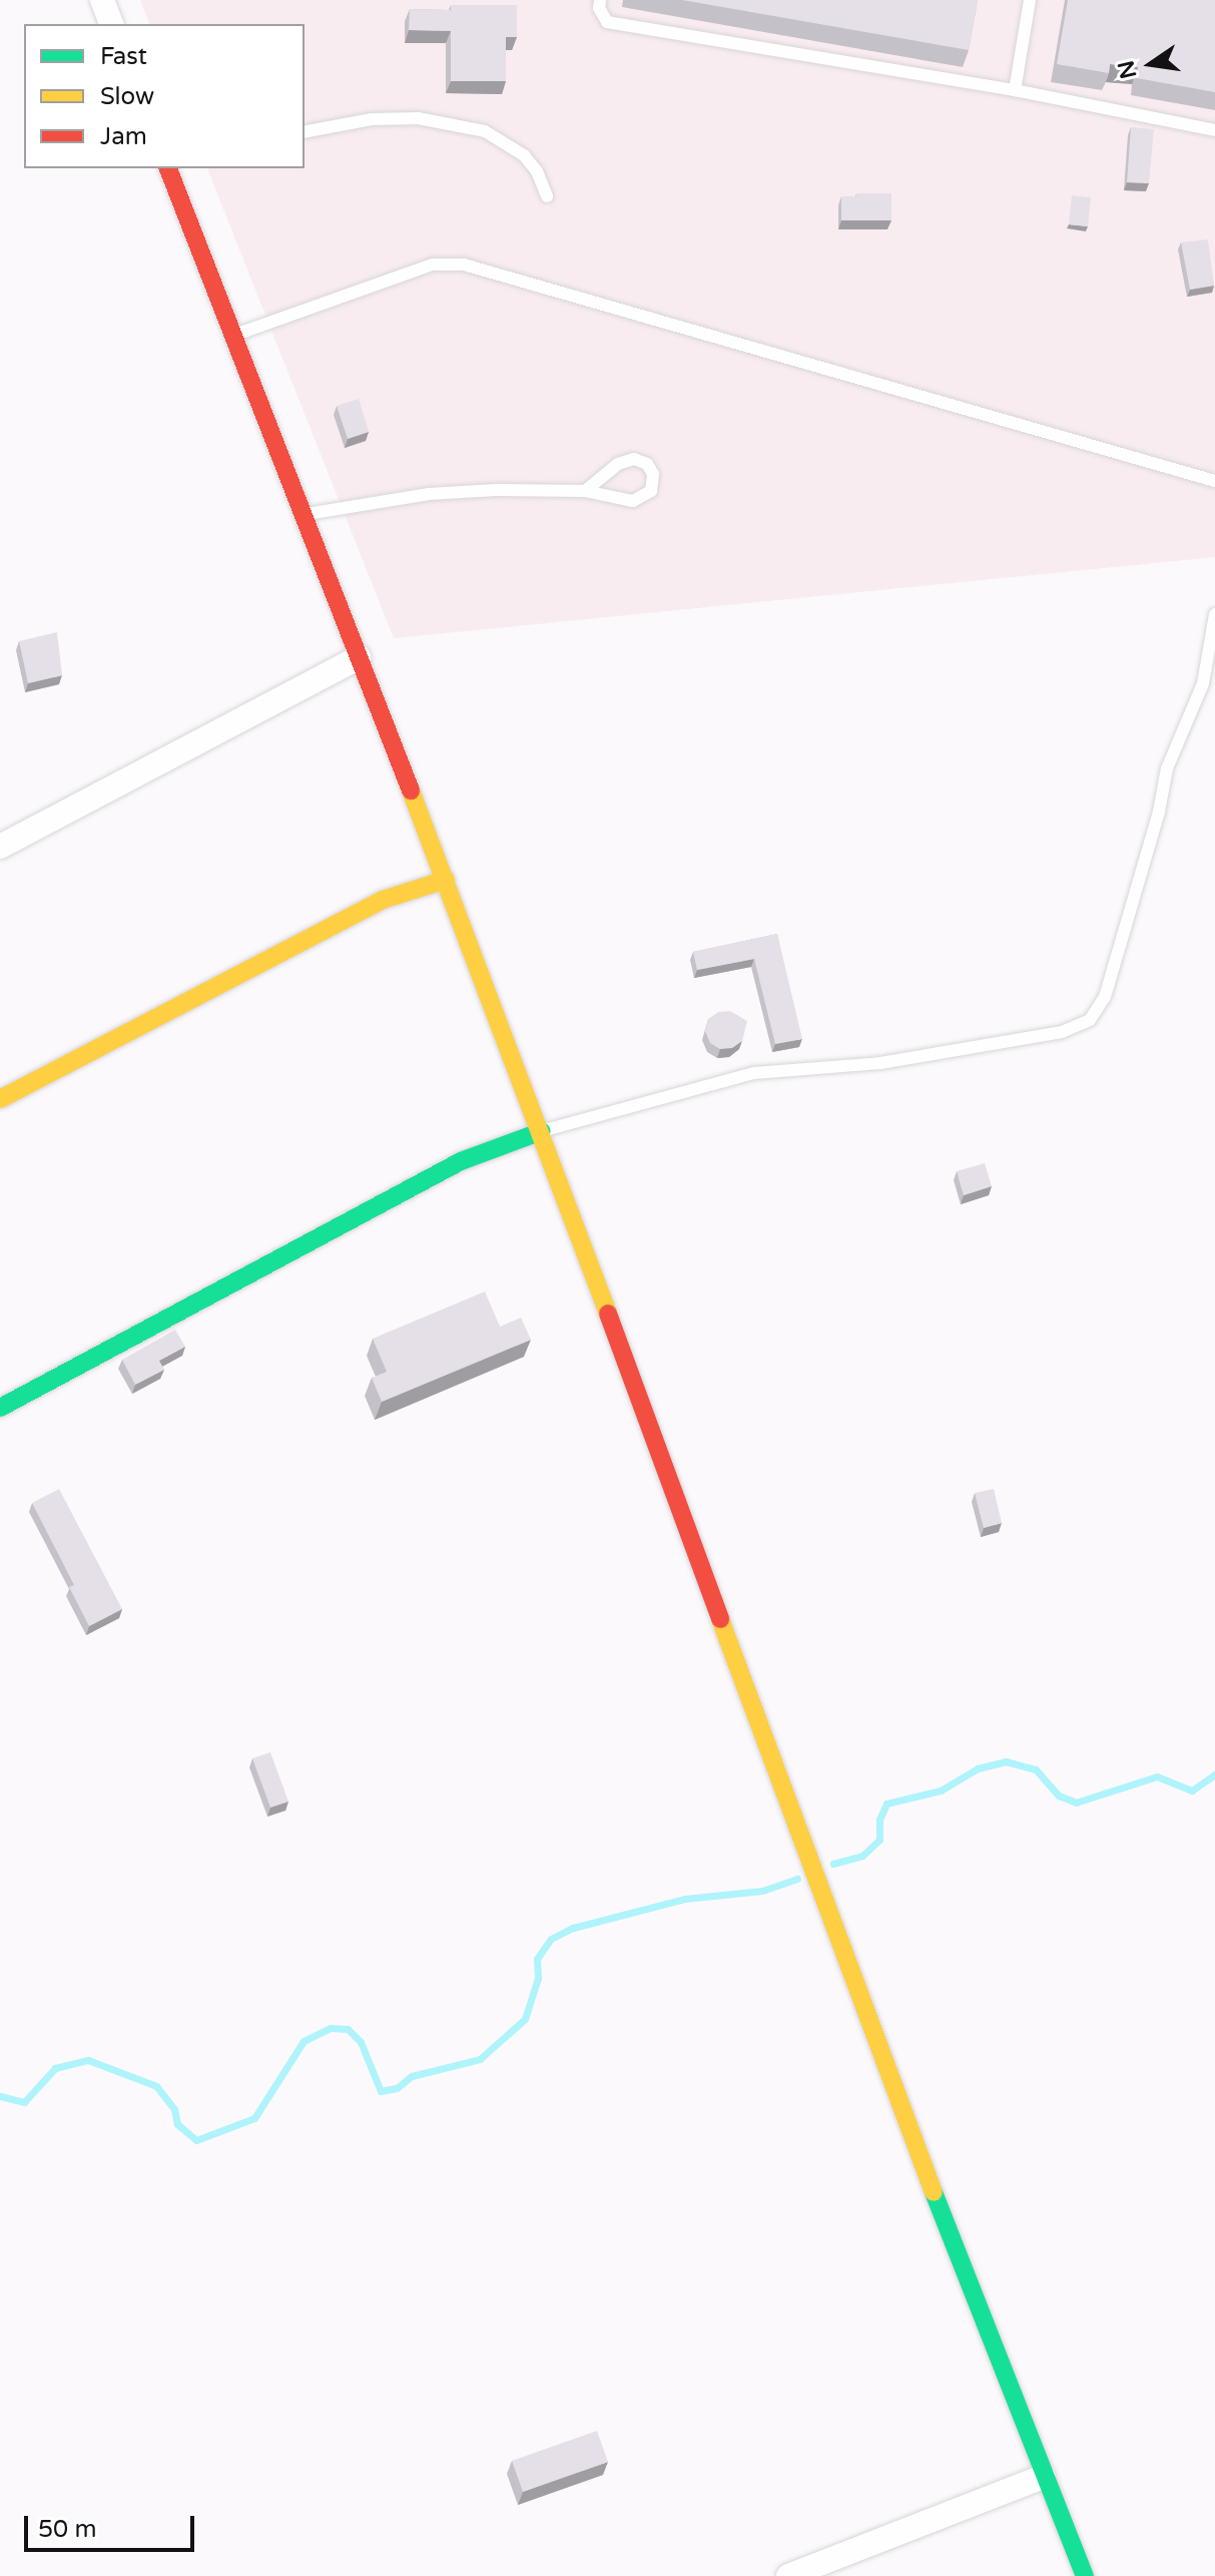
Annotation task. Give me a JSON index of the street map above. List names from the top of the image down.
{
  "legend": ["Fast", "Slow", "Jam"],
  "scale_bar": "50 m",
  "north": "left"
}
